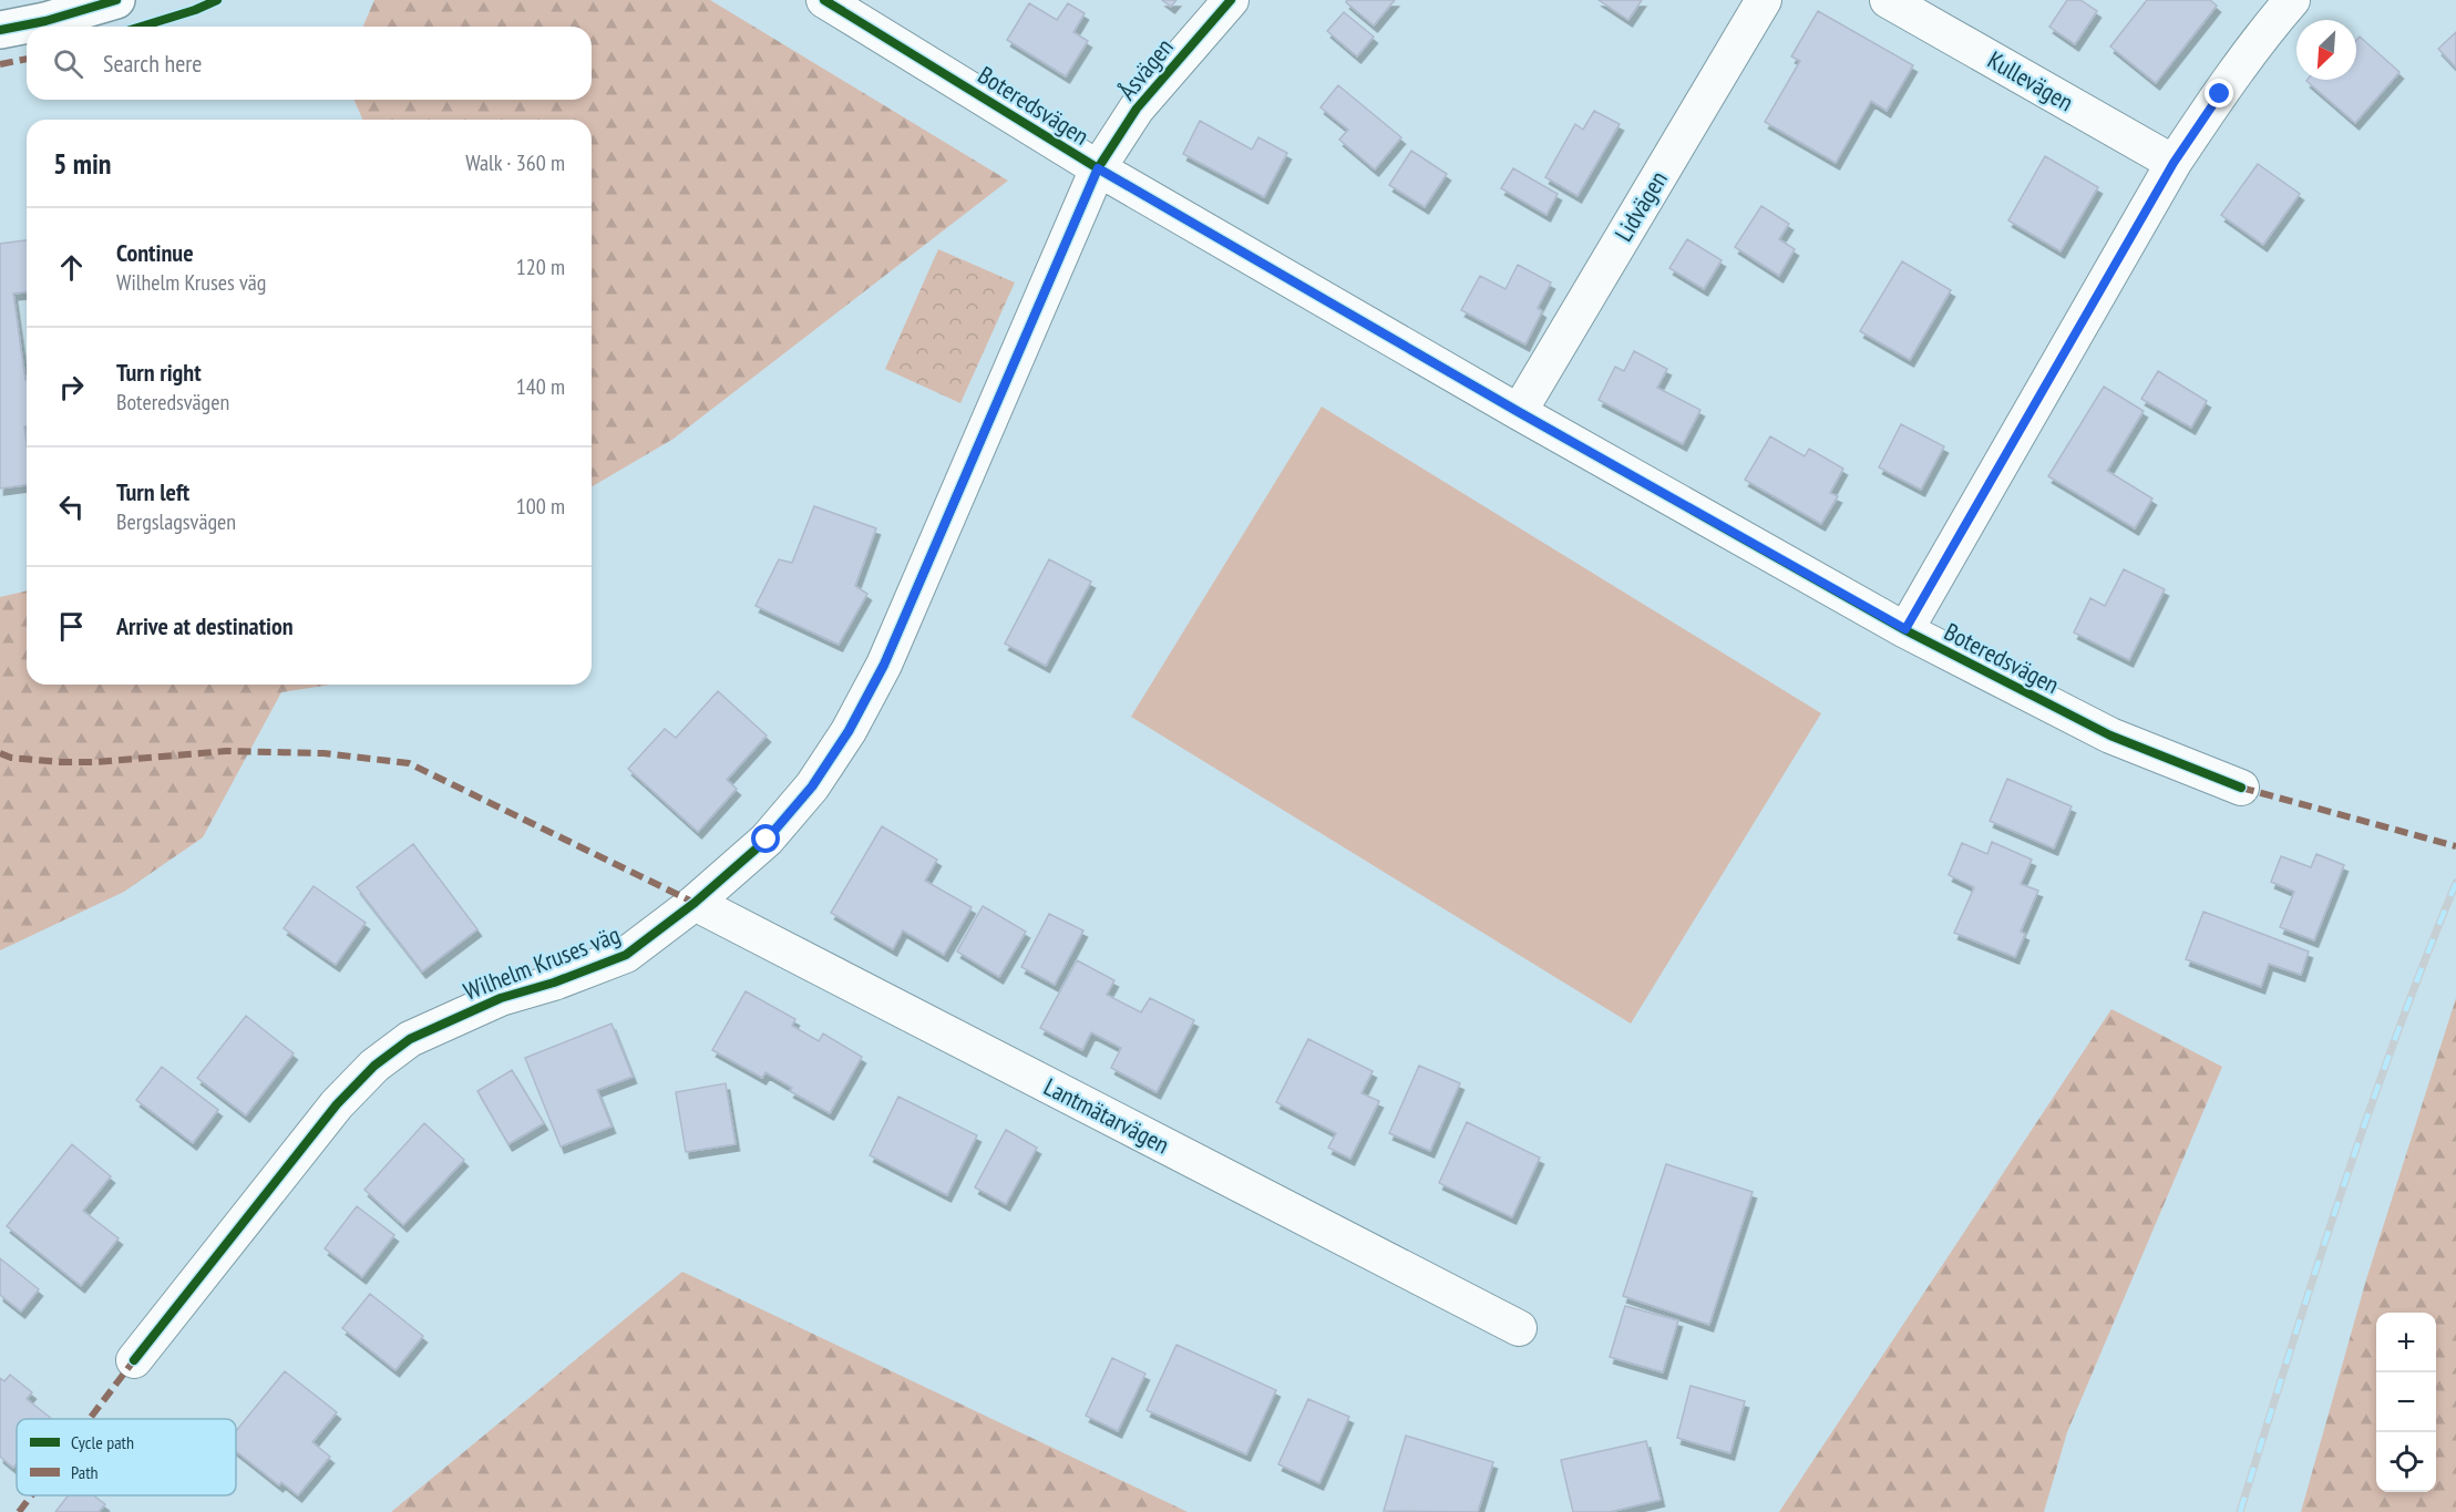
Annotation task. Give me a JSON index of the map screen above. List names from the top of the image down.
{
  "streets": {
    "street": [
      "Åsvägen",
      "Kullevägen",
      "Boteredsvägen",
      "Lidvägen",
      "Wilhelm Kruses väg",
      "Lantmätarvägen"
    ]
  },
  "crossings": [
    ["Åsvägen", "Boteredsvägen"],
    ["Åsvägen", "Wilhelm Kruses väg"],
    ["Boteredsvägen", "Lidvägen"],
    ["Boteredsvägen", "Wilhelm Kruses väg"],
    ["Wilhelm Kruses väg", "Lantmätarvägen"]
  ],
  "legend": ["Cycle path", "Path"],
  "north": "bottom left",
  "page": {
    "search": "Search here",
    "heading": ["5 min", "Walk · 360 m"],
    "list": [
      ["Continue", "Wilhelm Kruses väg", "120 m"],
      ["Turn right", "Boteredsvägen", "140 m"],
      ["Turn left", "Bergslagsvägen", "100 m"],
      "Arrive at destination"
    ],
    "map_buttons": ["+", "−"]
  }
}
